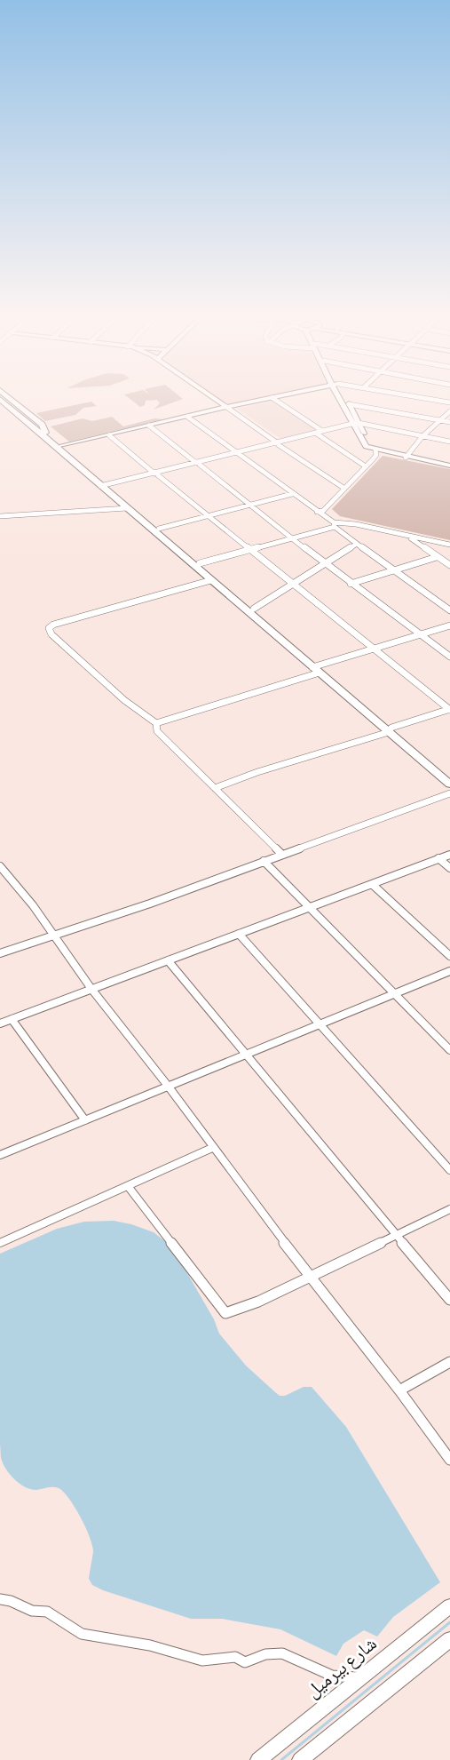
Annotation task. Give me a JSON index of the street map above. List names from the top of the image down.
{
  "streets": {
    "street": ["شارع بيرميل"]
  }
}
